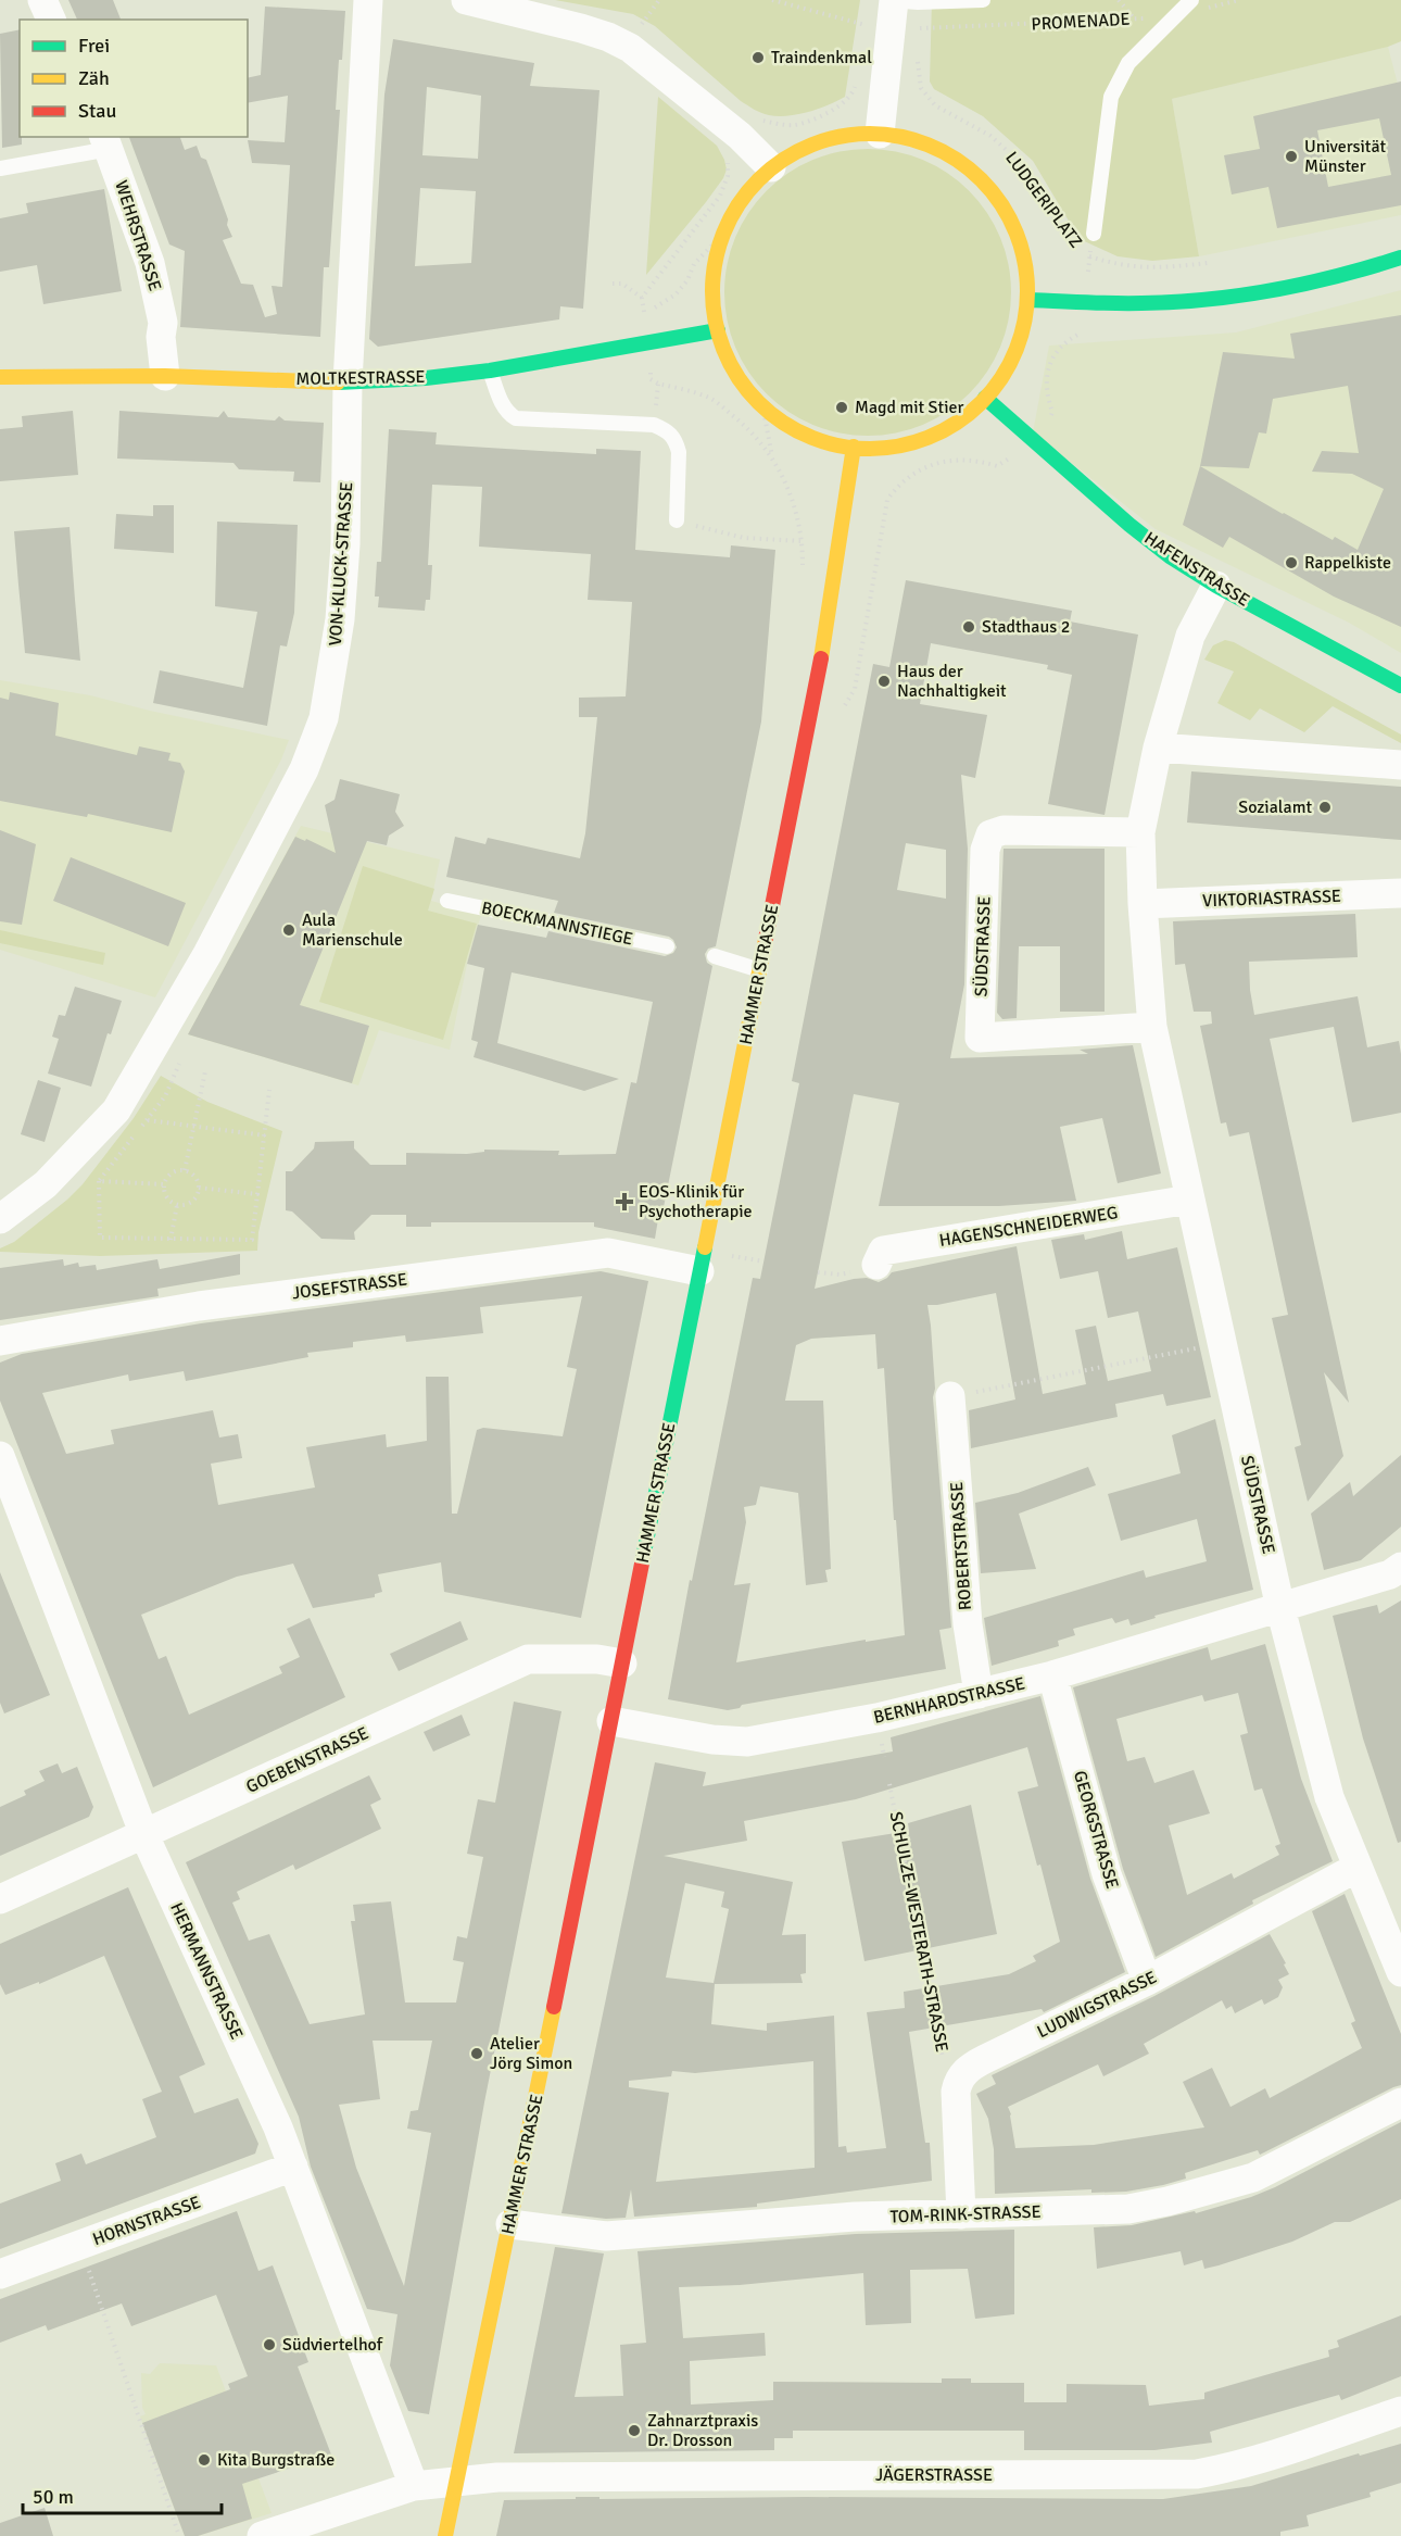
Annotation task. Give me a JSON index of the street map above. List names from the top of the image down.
{
  "streets": {
    "main road": [
      "LUDGERIPLATZ",
      "MOLTKESTRASSE",
      "HAFENSTRASSE",
      "HAMMER STRASSE"
    ],
    "street": [
      "WEHRSTRASSE",
      "VON-KLUCK-STRASSE",
      "VIKTORIASTRASSE",
      "SÜDSTRASSE",
      "HAGENSCHNEIDERWEG",
      "JOSEFSTRASSE",
      "ROBERTSTRASSE",
      "BERNHARDSTRASSE",
      "GOEBENSTRASSE",
      "GEORGSTRASSE",
      "HERMANNSTRASSE",
      "LUDWIGSTRASSE",
      "TOM-RINK-STRASSE",
      "HORNSTRASSE",
      "JÄGERSTRASSE"
    ],
    "lane": ["BOECKMANNSTIEGE"],
    "path": ["PROMENADE", "SCHULZE-WESTERATH-STRASSE"]
  },
  "crossings": [
    ["LUDGERIPLATZ", "MOLTKESTRASSE"],
    ["LUDGERIPLATZ", "HAFENSTRASSE"],
    ["LUDGERIPLATZ", "HAMMER STRASSE"],
    ["WEHRSTRASSE", "MOLTKESTRASSE"],
    ["MOLTKESTRASSE", "VON-KLUCK-STRASSE"],
    ["HAFENSTRASSE", "SÜDSTRASSE"],
    ["VIKTORIASTRASSE", "SÜDSTRASSE"],
    ["SÜDSTRASSE", "HAGENSCHNEIDERWEG"],
    ["SÜDSTRASSE", "BERNHARDSTRASSE"],
    ["SÜDSTRASSE", "LUDWIGSTRASSE"],
    ["HAMMER STRASSE", "JOSEFSTRASSE"],
    ["HAMMER STRASSE", "BERNHARDSTRASSE"],
    ["HAMMER STRASSE", "GOEBENSTRASSE"],
    ["HAMMER STRASSE", "HERMANNSTRASSE"],
    ["HAMMER STRASSE", "TOM-RINK-STRASSE"],
    ["HAMMER STRASSE", "JÄGERSTRASSE"],
    ["ROBERTSTRASSE", "BERNHARDSTRASSE"],
    ["BERNHARDSTRASSE", "GEORGSTRASSE"],
    ["GOEBENSTRASSE", "HERMANNSTRASSE"],
    ["GEORGSTRASSE", "LUDWIGSTRASSE"],
    ["HERMANNSTRASSE", "HORNSTRASSE"],
    ["HERMANNSTRASSE", "JÄGERSTRASSE"],
    ["LUDWIGSTRASSE", "TOM-RINK-STRASSE"]
  ],
  "places": {
    "other": [
      "Traindenkmal",
      "Universität Münster",
      "Magd mit Stier",
      "Rappelkiste",
      "Stadthaus 2",
      "Haus der Nachhaltigkeit",
      "Sozialamt",
      "Aula Marienschule",
      "Atelier Jörg Simon",
      "Südviertelhof",
      "Zahnarztpraxis Dr. Drosson",
      "Kita Burgstraße"
    ],
    "health": ["EOS-Klinik für Psychotherapie"]
  },
  "legend": ["Frei", "Zäh", "Stau"],
  "scale_bar": "50 m"
}
